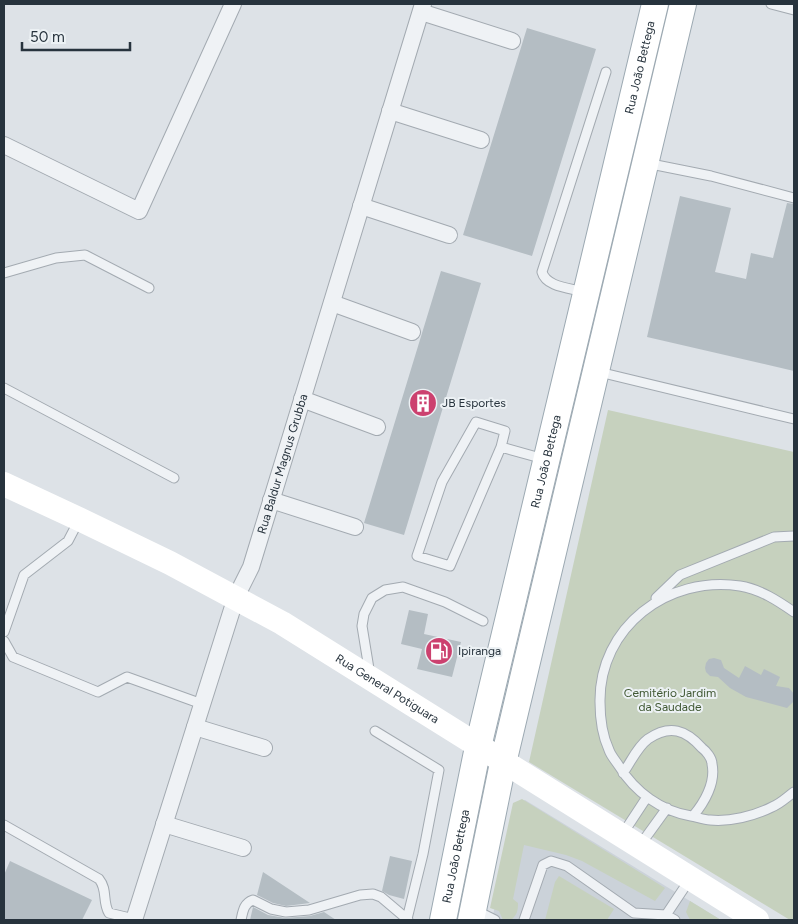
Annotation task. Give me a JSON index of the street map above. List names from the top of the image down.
{
  "streets": {
    "main road": ["Rua João Bettega", "Rua General Potiguara"],
    "street": ["Rua Baldur Magnus Grubba"]
  },
  "crossings": [
    ["Rua João Bettega", "Rua General Potiguara"],
    ["Rua Baldur Magnus Grubba", "Rua General Potiguara"]
  ],
  "parks": ["Cemitério Jardim da Saudade"],
  "places": {
    "building": ["JB Esportes"],
    "fuel station": ["Ipiranga"]
  },
  "scale_bar": "50 m"
}
